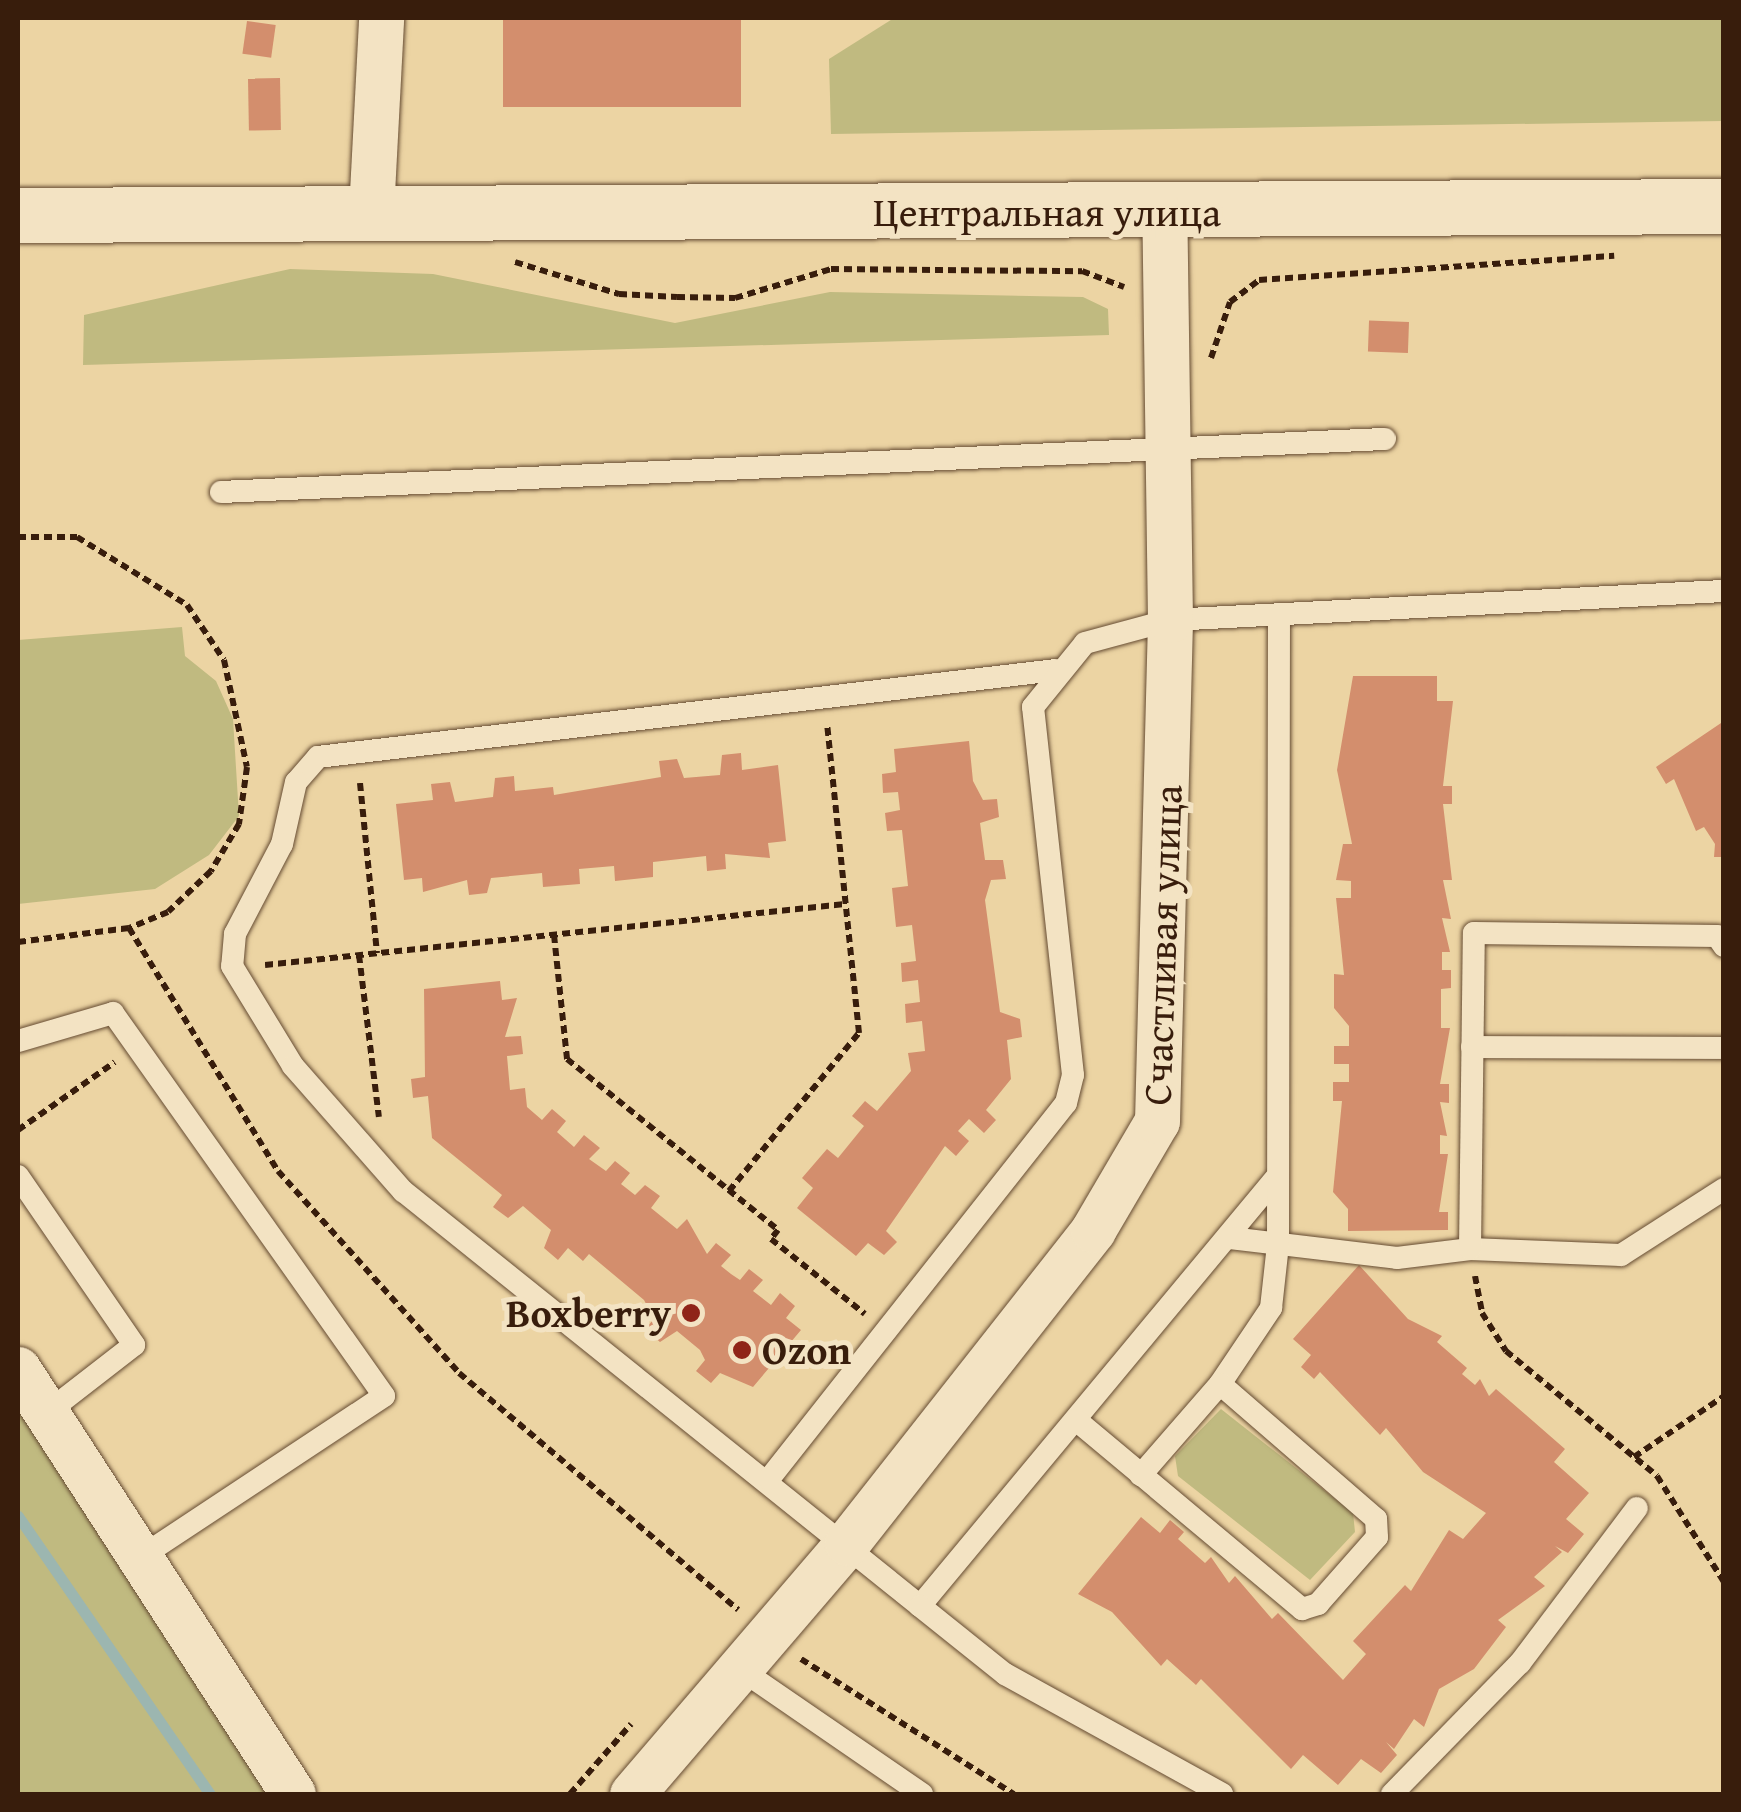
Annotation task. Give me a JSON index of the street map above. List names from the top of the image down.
{
  "streets": {
    "main road": ["Центральная улица"],
    "street": ["Счастливая улица"]
  },
  "crossings": [
    ["Центральная улица", "Счастливая улица"]
  ],
  "places": ["Boxberry", "Ozon"]
}
